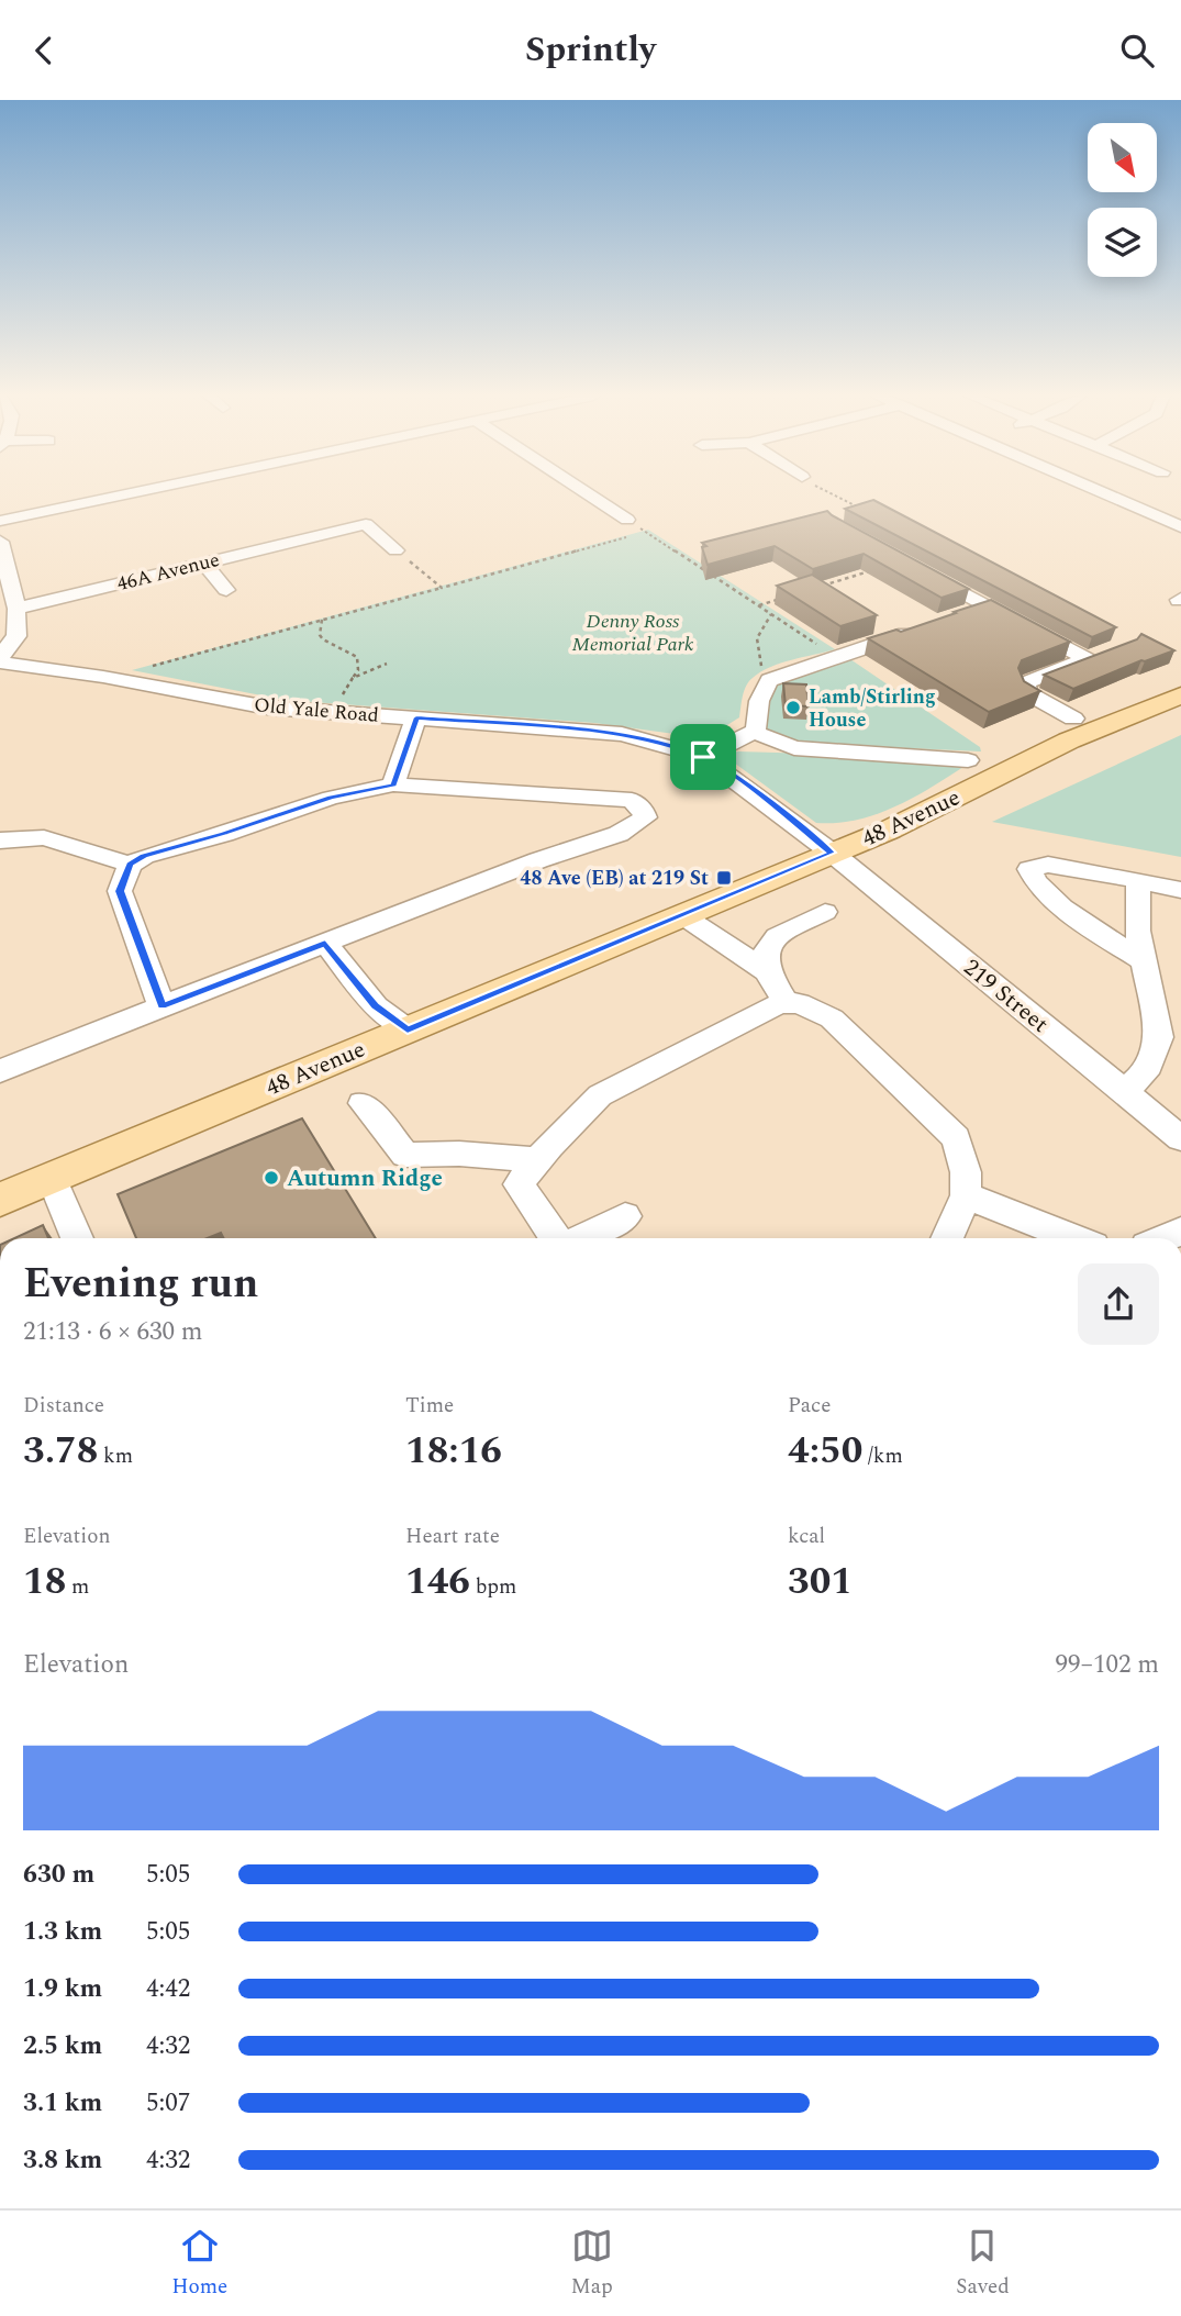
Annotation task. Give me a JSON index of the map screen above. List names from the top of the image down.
{
  "streets": {
    "main road": ["48 Avenue"],
    "street": ["46A Avenue", "Old Yale Road", "219 Street"]
  },
  "crossings": [
    ["Old Yale Road", "48 Avenue"],
    ["Old Yale Road", "219 Street"],
    ["48 Avenue", "219 Street"]
  ],
  "parks": ["Denny Ross Memorial Park"],
  "places": {
    "other": ["Lamb/Stirling House", "Autumn Ridge"],
    "transit": ["48 Ave (EB) at 219 St"]
  },
  "north": "bottom right",
  "page": {
    "header": "Sprintly",
    "heading": ["Evening run", "21:13 · 6 × 630 m"],
    "stats": [
      ["Distance", "3.78 km"],
      ["Time", "18:16"],
      ["Pace", "4:50 /km"],
      ["Elevation", "18 m"],
      ["Heart rate", "146 bpm"],
      ["kcal", "301"]
    ],
    "chart": ["Elevation", "99–102 m"],
    "list": [
      {
        "name": "630 m",
        "note": "5:05"
      },
      {
        "name": "1.3 km",
        "note": "5:05"
      },
      {
        "name": "1.9 km",
        "note": "4:42"
      },
      {
        "name": "2.5 km",
        "note": "4:32"
      },
      {
        "name": "3.1 km",
        "note": "5:07"
      },
      {
        "name": "3.8 km",
        "note": "4:32"
      }
    ],
    "tabs": ["Home", "Map", "Saved"]
  }
}
